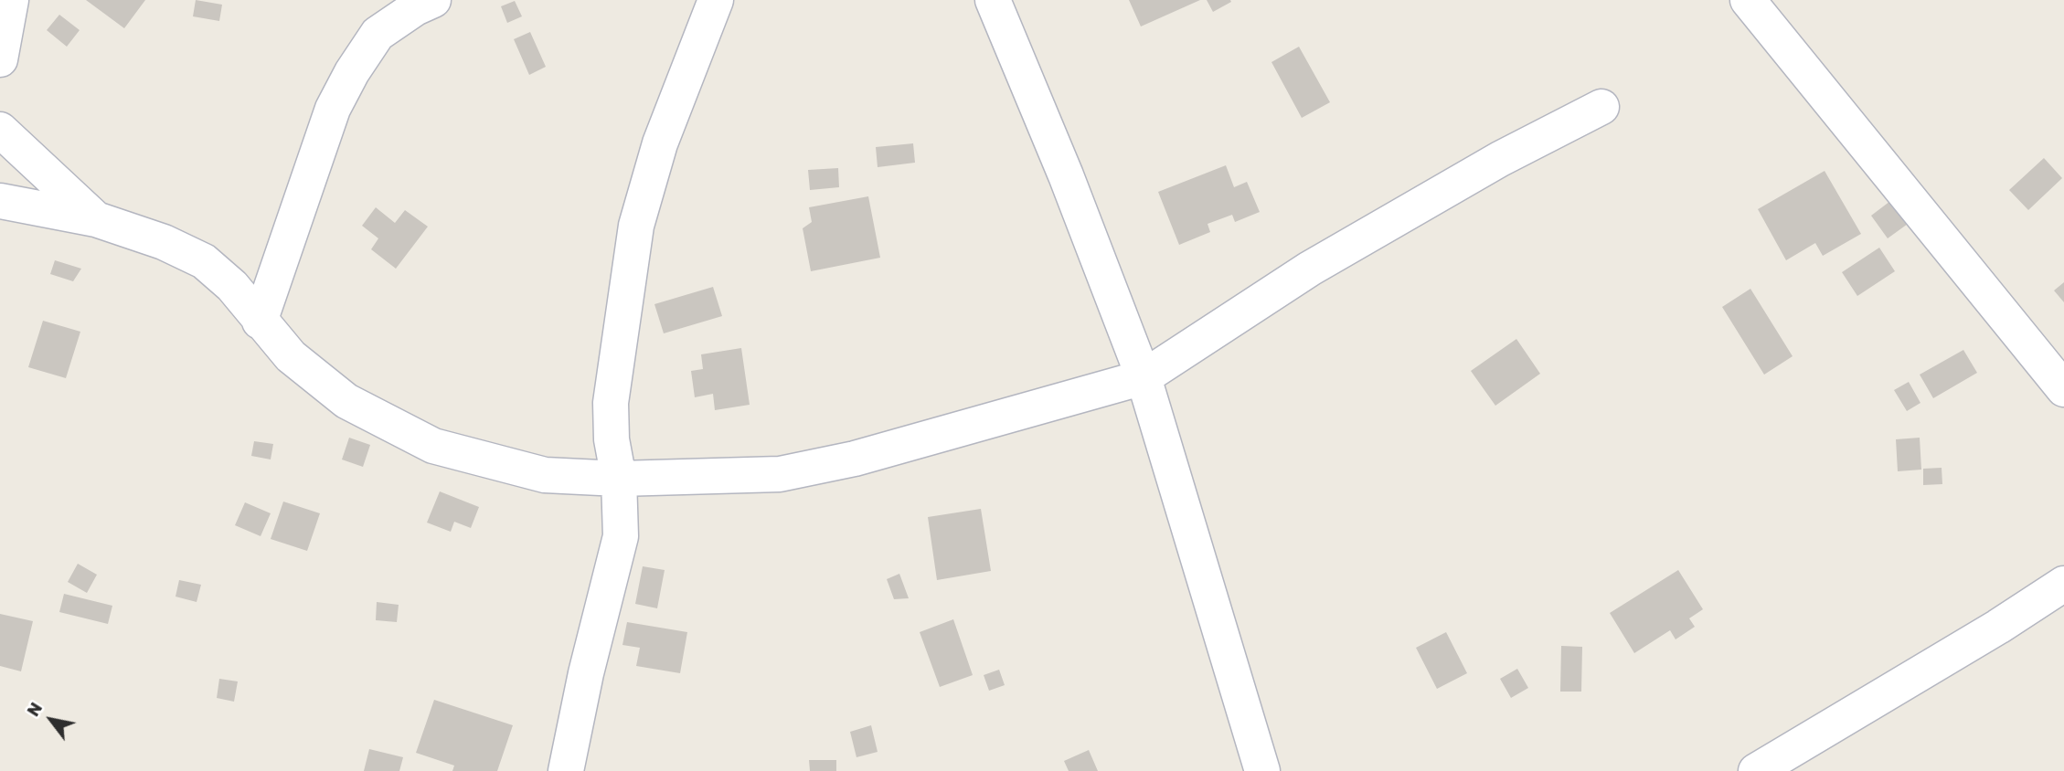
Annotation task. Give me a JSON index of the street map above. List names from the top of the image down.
{
  "north": "top left"
}
